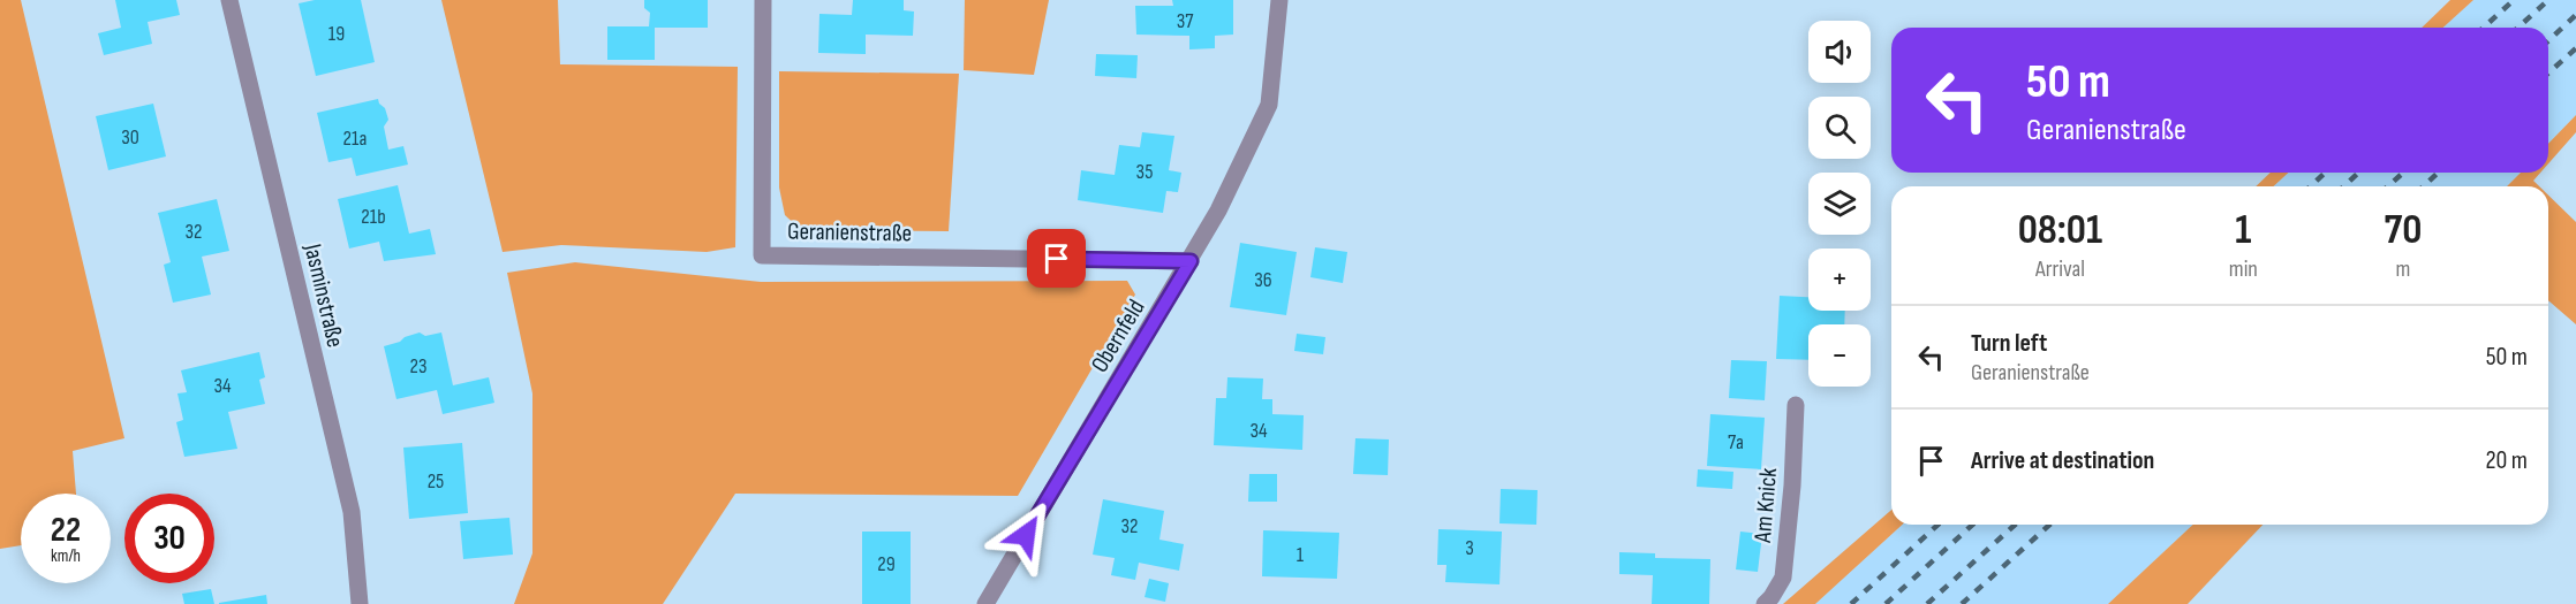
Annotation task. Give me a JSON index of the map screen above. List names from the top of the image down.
{
  "streets": {
    "street": [
      "Geranienstraße",
      "Jasminstraße",
      "Obernfeld",
      "Am Knick"
    ]
  },
  "crossings": [
    ["Geranienstraße", "Obernfeld"]
  ],
  "house_numbers": [
    "37",
    "19",
    "30",
    "21a",
    "35",
    "21b",
    "32",
    "36",
    "23",
    "34",
    "34",
    "7a",
    "25",
    "32",
    "3",
    "1",
    "29"
  ],
  "page": {
    "map_buttons": ["+", "−"],
    "turn": ["50 m", "Geranienstraße"],
    "eta": [
      "08:01",
      "Arrival",
      "1",
      "min",
      "70",
      "m"
    ],
    "list": [
      {
        "name": "Turn left",
        "note": "Geranienstraße",
        "value": "50 m"
      },
      {
        "name": "Arrive at destination",
        "value": "20 m"
      }
    ],
    "speed": "22 km/h",
    "limit": "30"
  }
}
